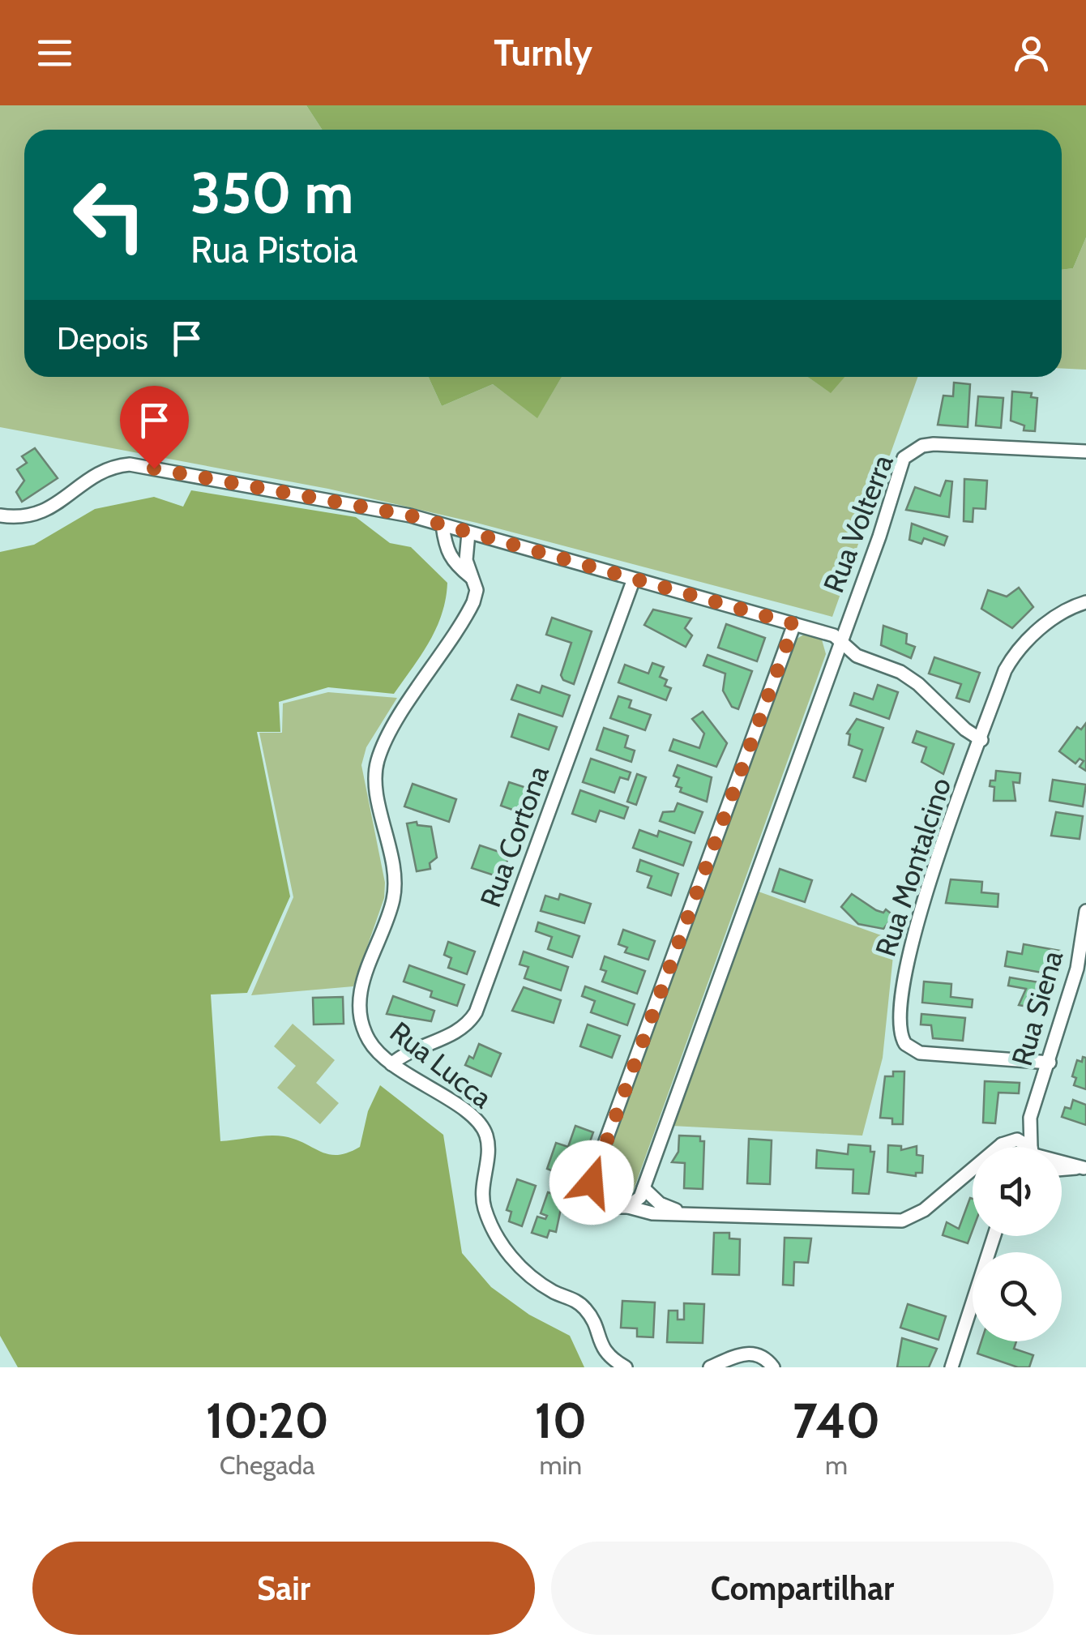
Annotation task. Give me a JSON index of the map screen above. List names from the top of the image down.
{
  "streets": {
    "street": [
      "Rua Volterra",
      "Rua Cortona",
      "Rua Montalcino",
      "Rua Siena",
      "Rua Lucca"
    ]
  },
  "crossings": [
    ["Rua Cortona", "Rua Lucca"],
    ["Rua Montalcino", "Rua Siena"]
  ],
  "page": {
    "header": "Turnly",
    "turn": ["350 m", "Rua Pistoia"],
    "then": "Depois",
    "eta": [
      "10:20",
      "Chegada",
      "10",
      "min",
      "740",
      "m"
    ],
    "buttons": ["Sair", "Compartilhar"]
  }
}
